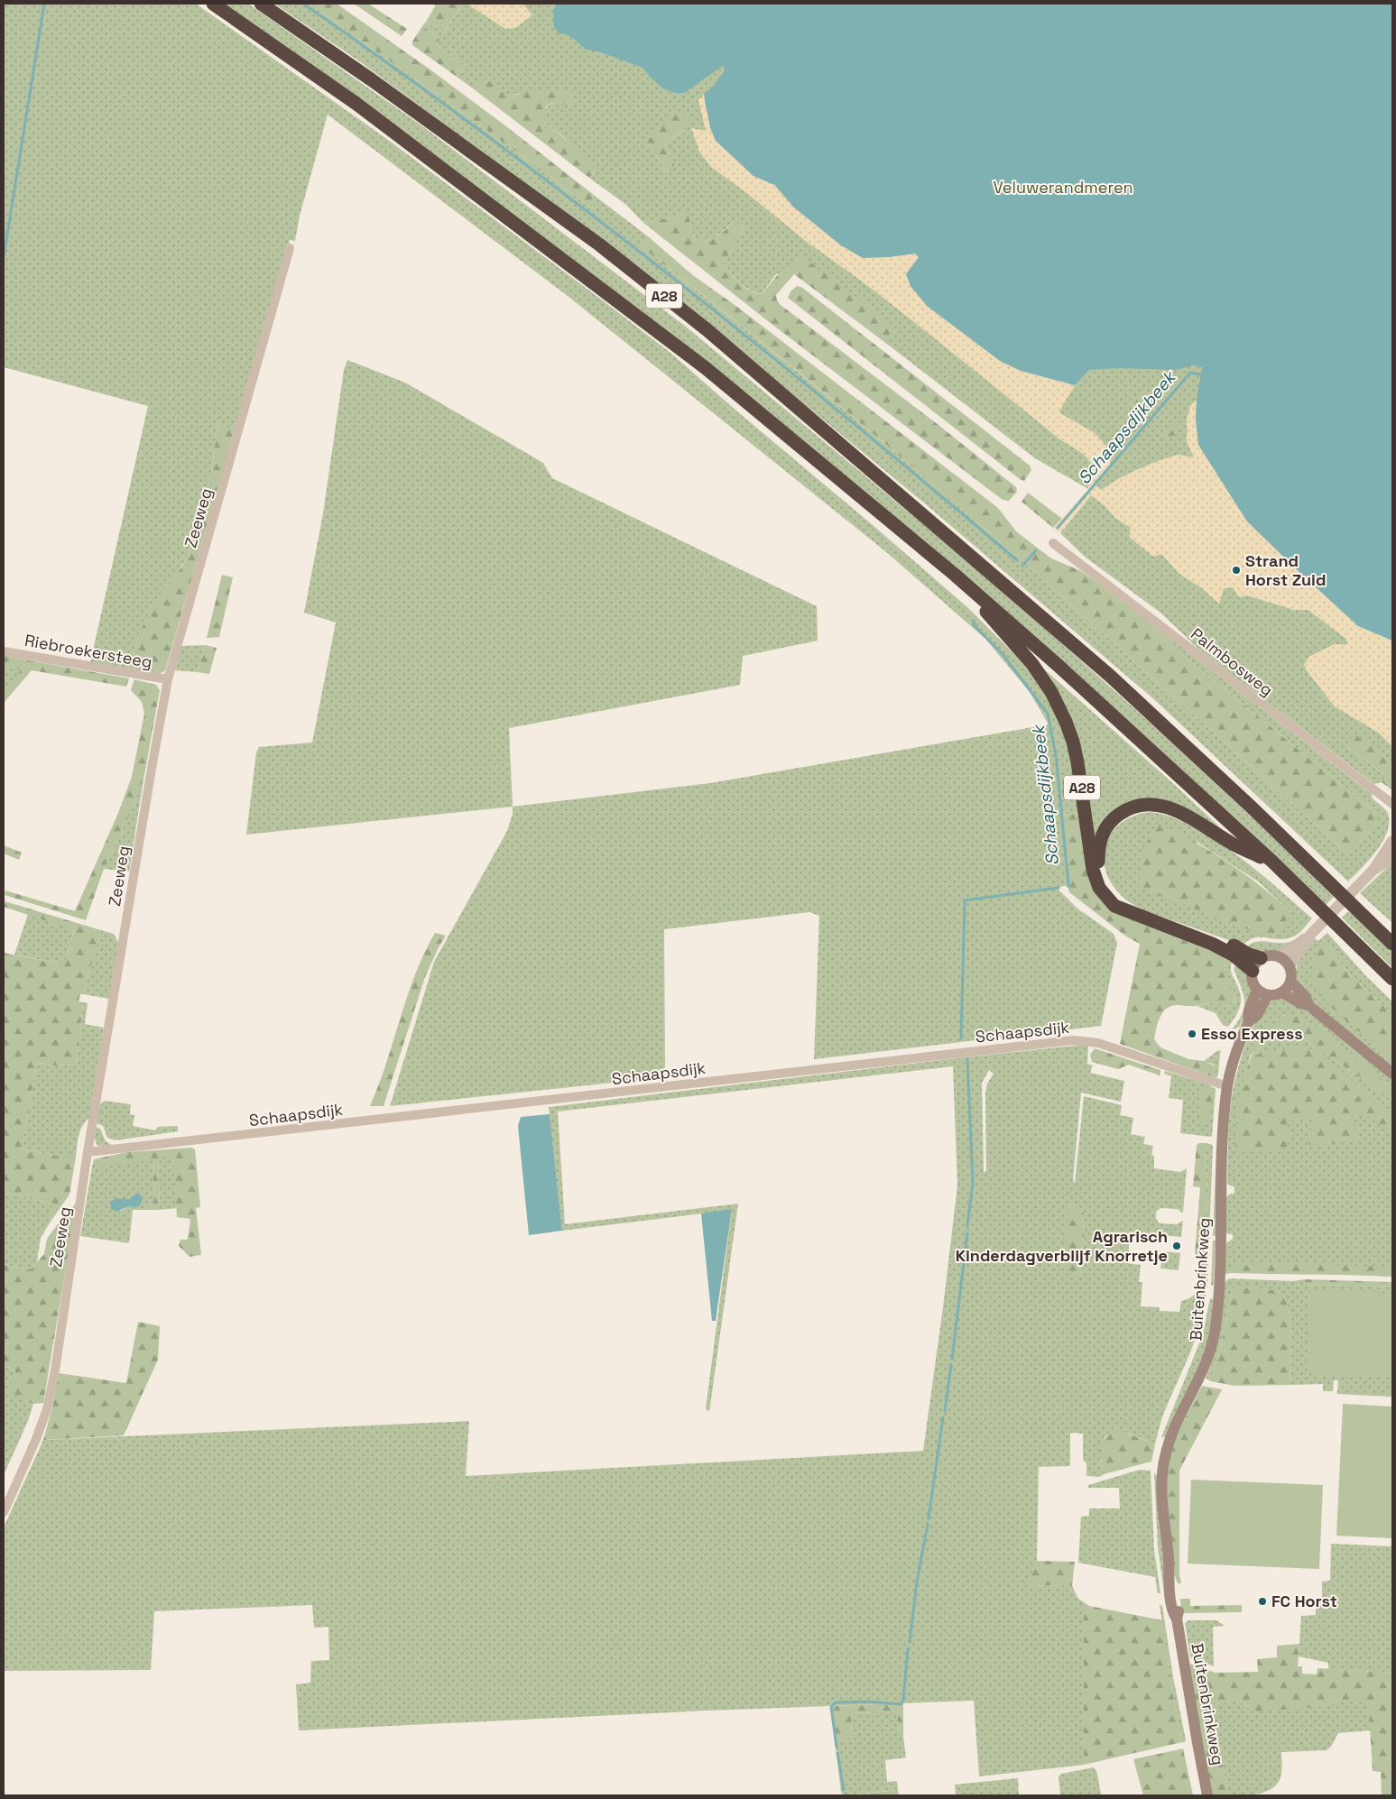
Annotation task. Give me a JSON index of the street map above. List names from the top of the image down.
{
  "streets": {
    "highway": ["A28"],
    "main road": ["Buitenbrinkweg"],
    "street": [
      "Zeeweg",
      "Riebroekersteeg",
      "Palmbosweg",
      "Schaapsdijk"
    ]
  },
  "crossings": [
    ["A28", "Buitenbrinkweg"],
    ["Zeeweg", "Riebroekersteeg"],
    ["Zeeweg", "Schaapsdijk"],
    ["Schaapsdijk", "Buitenbrinkweg"]
  ],
  "water": ["Schaapsdijkbeek"],
  "parks": ["Veluwerandmeren"],
  "places": [
    "Strand Horst Zuid",
    "Esso Express",
    "Agrarisch Kinderdagverblijf Knorretje",
    "FC Horst"
  ]
}
